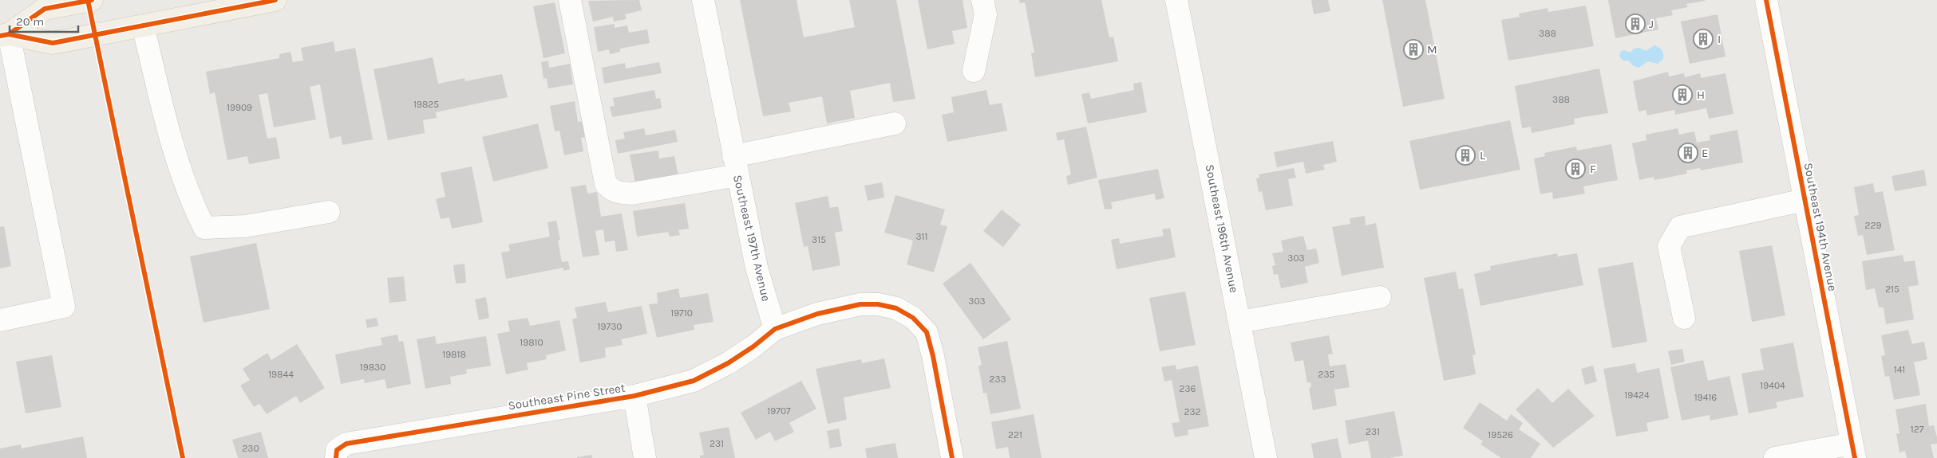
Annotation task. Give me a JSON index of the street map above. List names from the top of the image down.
{
  "streets": {
    "street": [
      "Southeast 194th Avenue",
      "Southeast 196th Avenue",
      "Southeast 197th Avenue",
      "Southeast Pine Street"
    ]
  },
  "crossings": [
    ["Southeast 197th Avenue", "Southeast Pine Street"]
  ],
  "places": {
    "building": [
      "J",
      "I",
      "M",
      "H",
      "E",
      "L",
      "F"
    ]
  },
  "house_numbers": [
    "388",
    "388",
    "19825",
    "19909",
    "229",
    "311",
    "315",
    "303",
    "215",
    "303",
    "19710",
    "19730",
    "19810",
    "19818",
    "19830",
    "141",
    "19844",
    "235",
    "233",
    "19404",
    "236",
    "19424",
    "19416",
    "19707",
    "232",
    "127",
    "231",
    "221",
    "19526",
    "231",
    "230"
  ],
  "scale_bar": "20 m"
}
